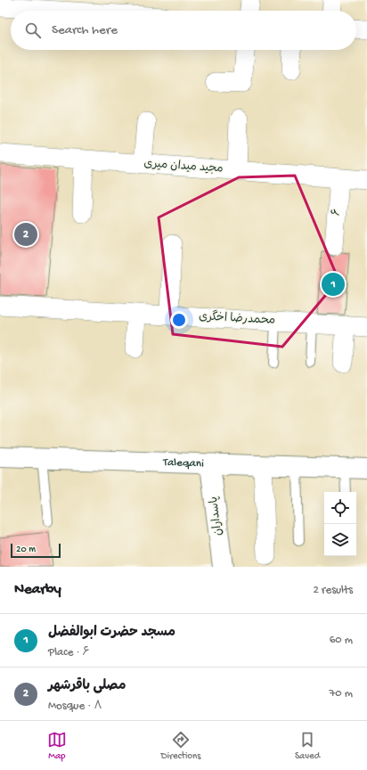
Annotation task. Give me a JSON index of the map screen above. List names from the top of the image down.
{
  "streets": {
    "street": [
      "مجید میدان میری",
      "۶",
      "محمدرضا اخگری",
      "Taleqani",
      "پاسداران"
    ]
  },
  "crossings": [
    ["مجید میدان میری", "۶"],
    ["Taleqani", "پاسداران"]
  ],
  "scale_bar": "20 m",
  "page": {
    "search": "Search here",
    "pins": ["2", "1"],
    "scale": "20 m",
    "heading": ["Nearby", "2 results"],
    "list": [
      {
        "mark": "1",
        "name": "مسجد حضرت ابوالفضل",
        "note": "Place · ۶",
        "value": "60 m"
      },
      {
        "mark": "2",
        "name": "مصلی باقرشهر",
        "note": "Mosque · ۸",
        "value": "70 m"
      }
    ],
    "nav": ["Map", "Directions", "Saved"]
  }
}
